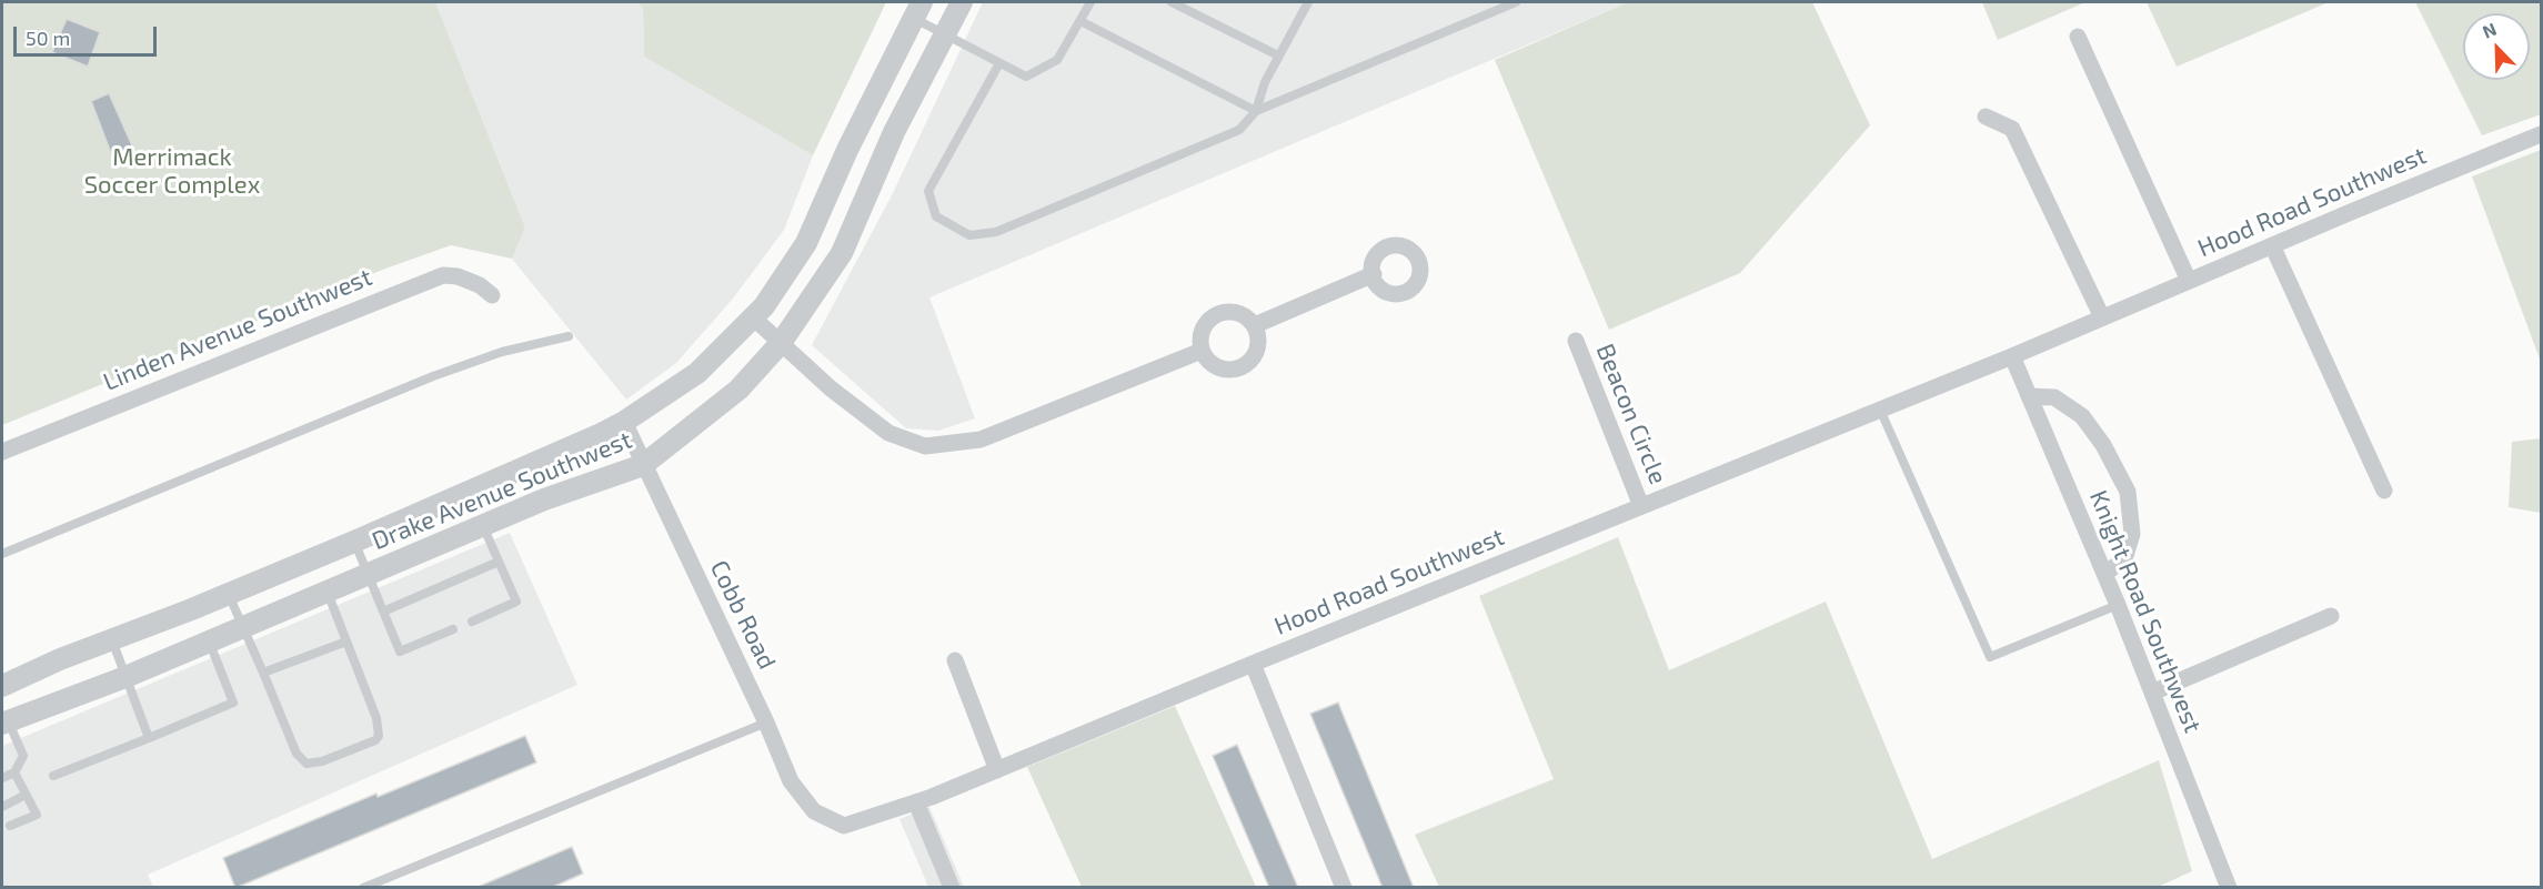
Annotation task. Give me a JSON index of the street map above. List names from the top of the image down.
{
  "streets": {
    "street": [
      "Hood Road Southwest",
      "Linden Avenue Southwest",
      "Beacon Circle",
      "Drake Avenue Southwest",
      "Knight Road Southwest",
      "Cobb Road"
    ]
  },
  "crossings": [
    ["Hood Road Southwest", "Beacon Circle"],
    ["Hood Road Southwest", "Knight Road Southwest"],
    ["Hood Road Southwest", "Cobb Road"],
    ["Drake Avenue Southwest", "Cobb Road"]
  ],
  "parks": ["Merrimack Soccer Complex"],
  "scale_bar": "50 m",
  "north": "top left"
}
